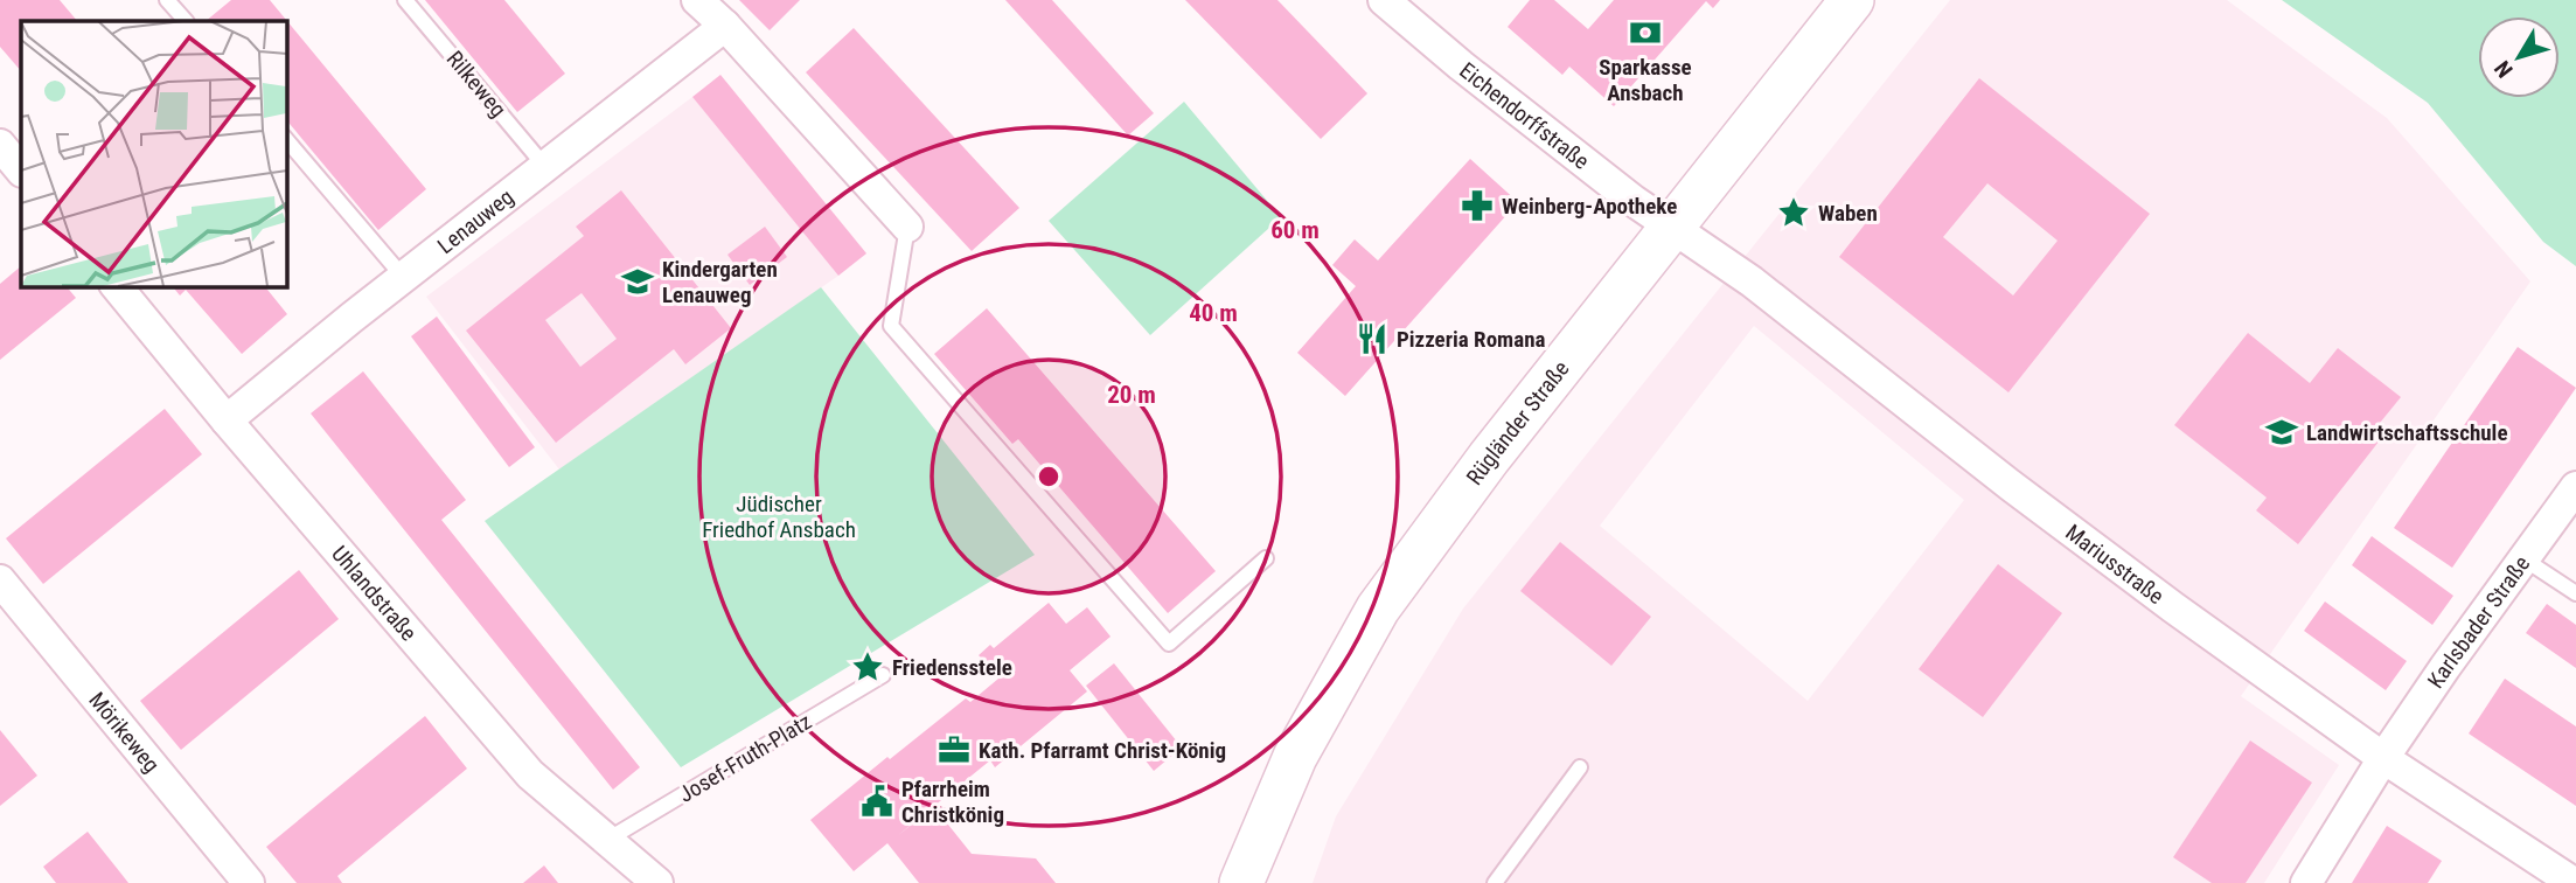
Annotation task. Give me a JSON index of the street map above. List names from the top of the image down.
{
  "streets": {
    "main road": ["Rügländer Straße"],
    "street": [
      "Eichendorffstraße",
      "Lenauweg",
      "Mariusstraße",
      "Uhlandstraße",
      "Karlsbader Straße",
      "Mörikeweg"
    ],
    "lane": ["Rilkeweg", "Josef-Fruth-Platz"]
  },
  "crossings": [
    ["Rilkeweg", "Lenauweg"],
    ["Eichendorffstraße", "Rügländer Straße"],
    ["Eichendorffstraße", "Mariusstraße"],
    ["Lenauweg", "Uhlandstraße"],
    ["Rügländer Straße", "Mariusstraße"],
    ["Mariusstraße", "Karlsbader Straße"],
    ["Uhlandstraße", "Josef-Fruth-Platz"]
  ],
  "parks": ["Jüdischer Friedhof Ansbach"],
  "places": {
    "bank": ["Sparkasse Ansbach"],
    "pharmacy": ["Weinberg-Apotheke"],
    "place": ["Waben", "Friedensstele"],
    "school or university": ["Kindergarten Lenauweg", "Landwirtschaftsschule"],
    "restaurant": ["Pizzeria Romana"],
    "office": ["Kath. Pfarramt Christ-König"],
    "public building": ["Pfarrheim Christkönig"]
  },
  "north": "bottom left",
  "rings": ["60 m", "40 m", "20 m"]
}
